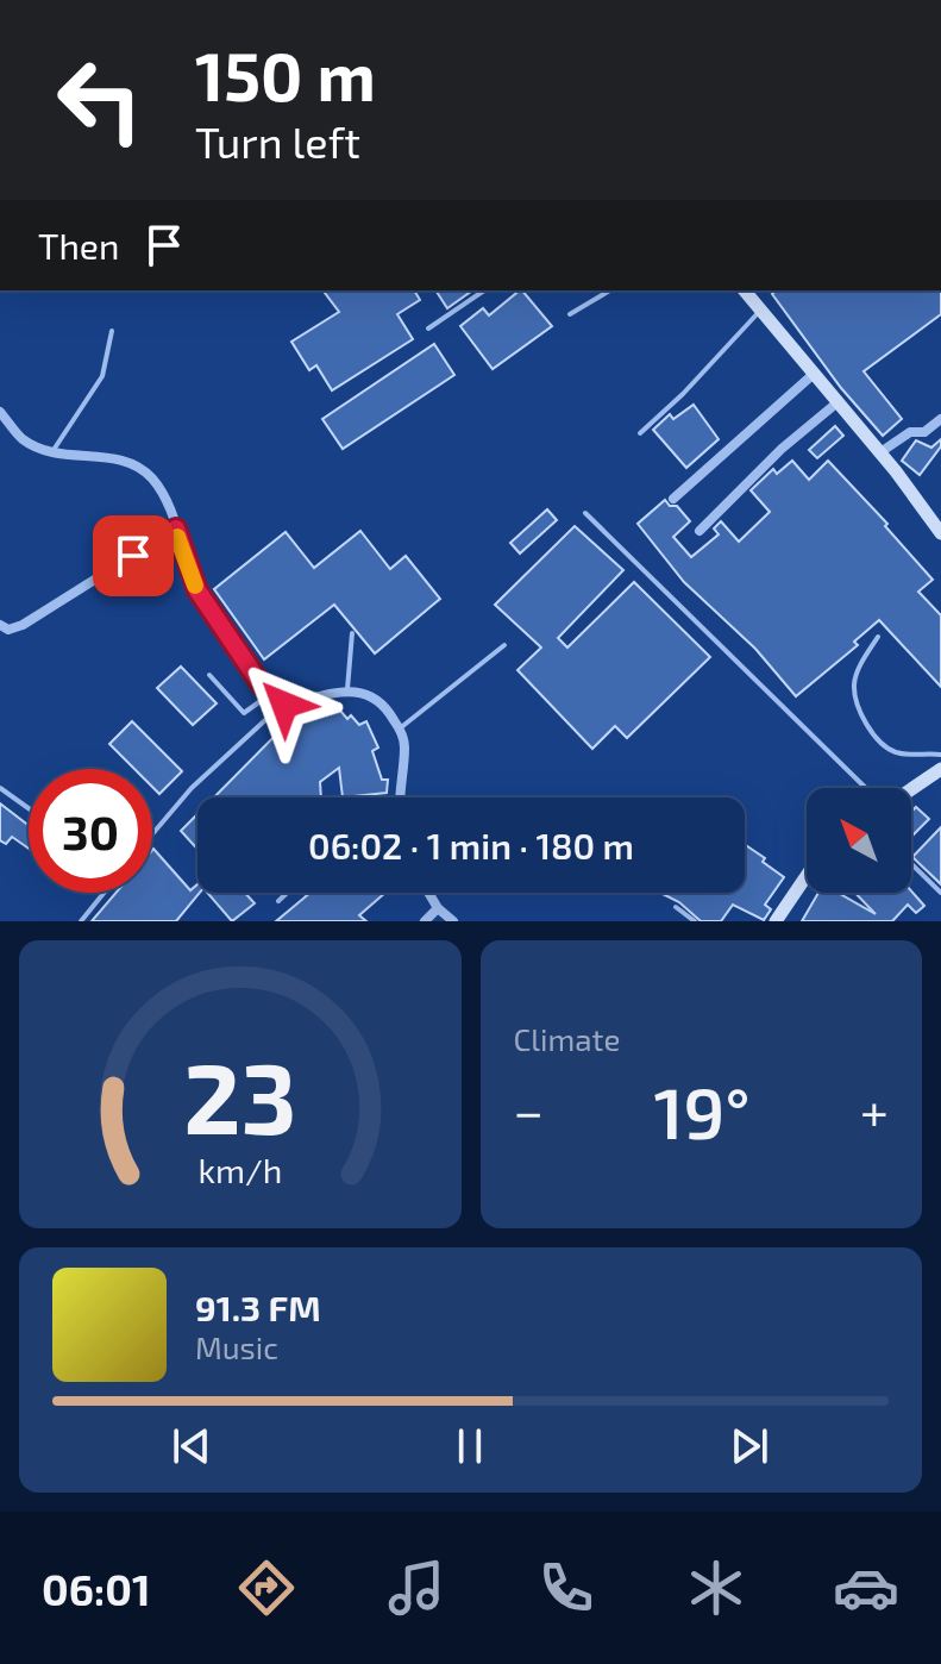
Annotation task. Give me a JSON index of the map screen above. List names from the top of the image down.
{
  "north": "top left",
  "page": {
    "turn": ["150 m", "Turn left"],
    "then": "Then",
    "limit": "30",
    "trip": "06:02 · 1 min · 180 m",
    "tile": "Climate",
    "heat": ["−", "19°", "+"],
    "song": ["91.3 FM", "Music"],
    "tabs": "06:01",
    "gauge": ["23", "km/h"]
  }
}
